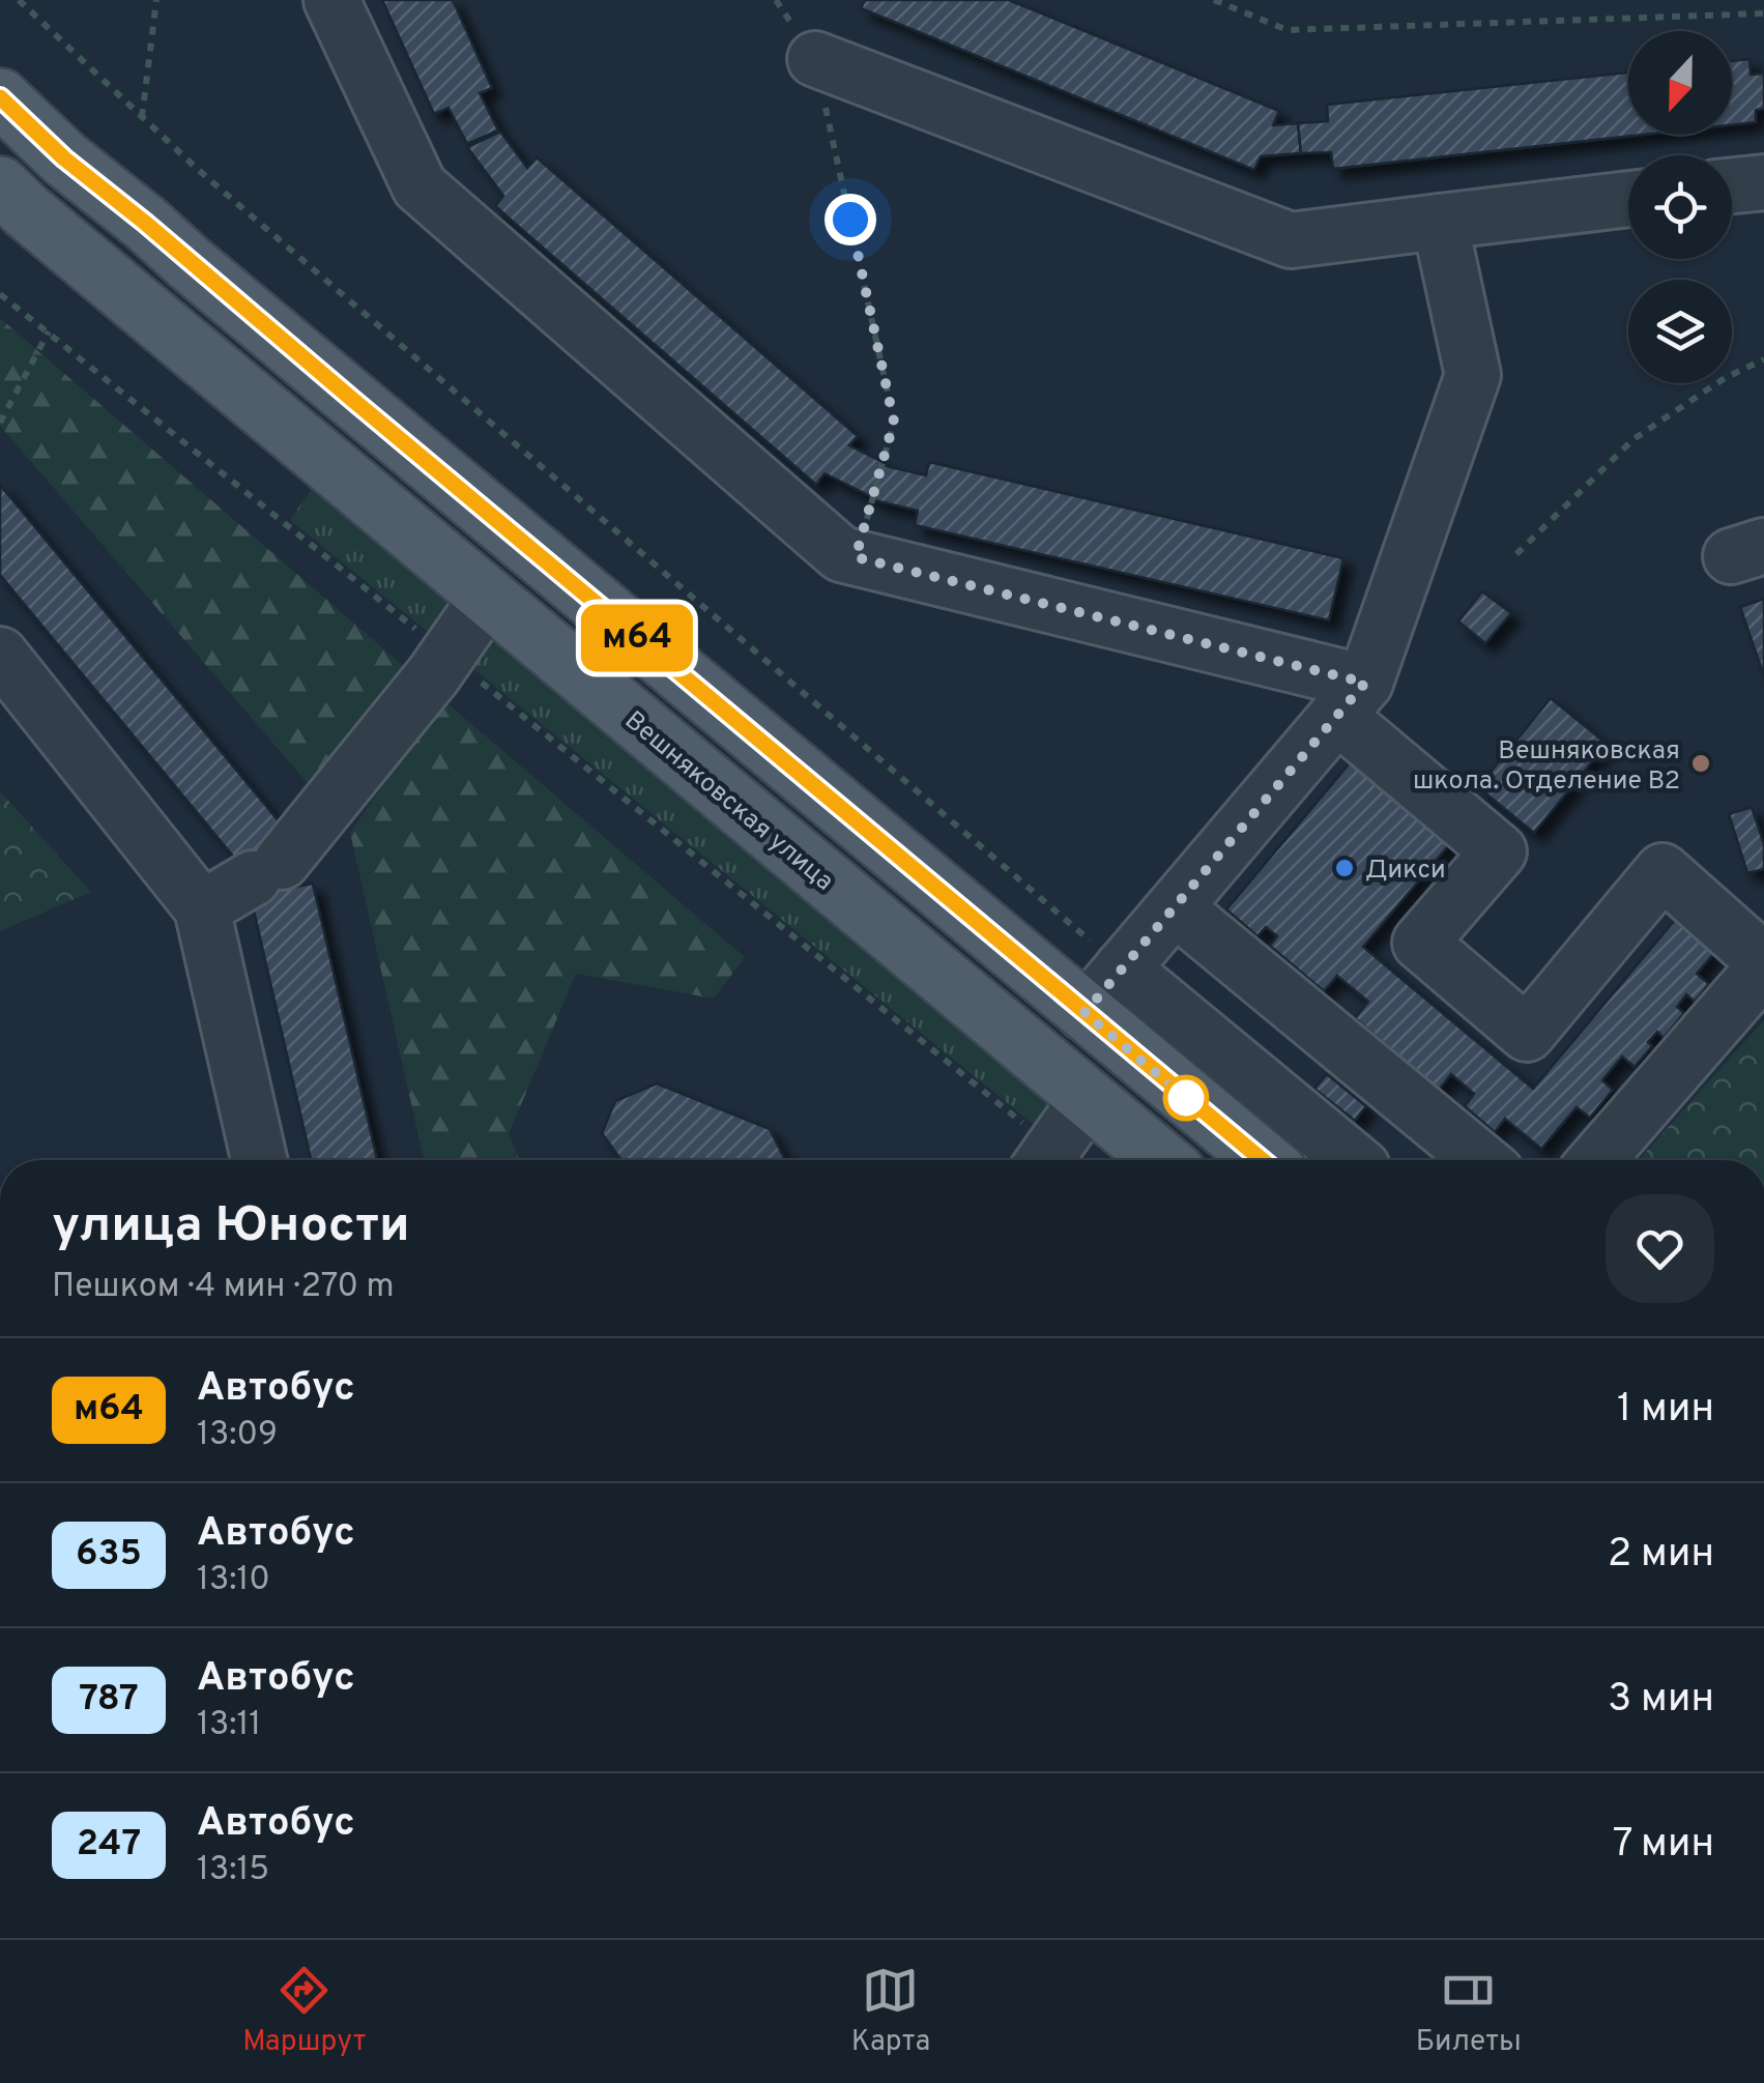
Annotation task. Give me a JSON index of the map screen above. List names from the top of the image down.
{
  "streets": {
    "main road": ["Вешняковская улица"]
  },
  "places": ["Вешняковская школа. Отделение В2", "Дикси"],
  "lines": ["bus line м64"],
  "north": "bottom",
  "page": {
    "on_map": "м64",
    "heading": ["улица Юности", "Пешком · 4 мин · 270 m"],
    "list": [
      {
        "mark": "м64",
        "name": "Автобус",
        "note": "13:09",
        "value": "1 мин"
      },
      {
        "mark": "635",
        "name": "Автобус",
        "note": "13:10",
        "value": "2 мин"
      },
      {
        "mark": "787",
        "name": "Автобус",
        "note": "13:11",
        "value": "3 мин"
      },
      {
        "mark": "247",
        "name": "Автобус",
        "note": "13:15",
        "value": "7 мин"
      }
    ],
    "tabs": ["Маршрут", "Карта", "Билеты"]
  }
}
